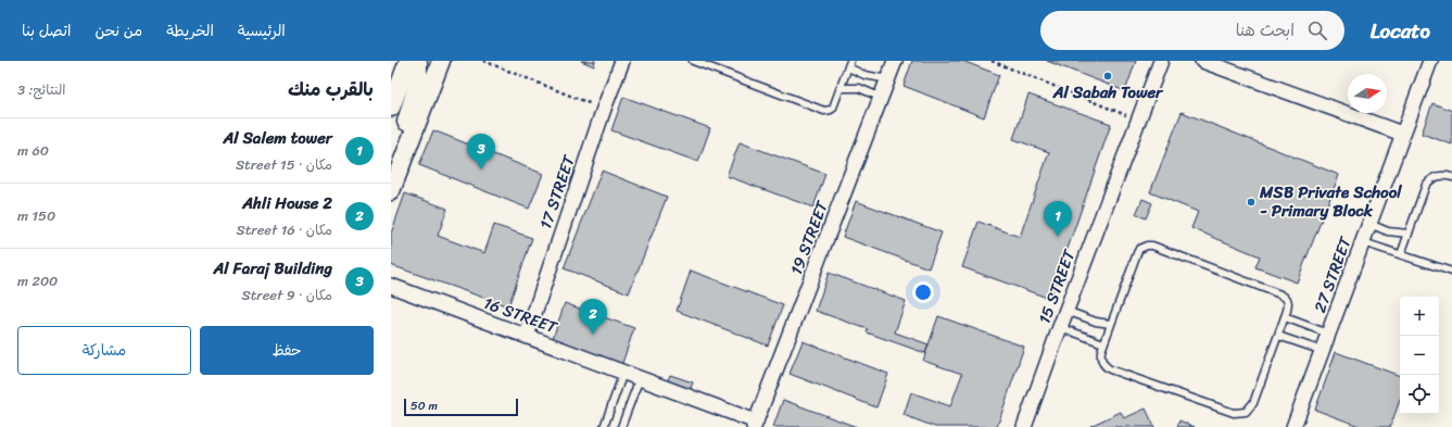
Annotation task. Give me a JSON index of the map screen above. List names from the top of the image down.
{
  "streets": {
    "street": [
      "17 STREET",
      "19 STREET",
      "27 STREET",
      "15 STREET",
      "16 STREET"
    ]
  },
  "crossings": [
    ["17 STREET", "16 STREET"],
    ["19 STREET", "16 STREET"]
  ],
  "places": ["Al Sabah Tower", "MSB Private School - Primary Block"],
  "scale_bar": "50 m",
  "north": "right",
  "page": {
    "header": "Locato",
    "search": "ابحث هنا",
    "nav": [
      "الرئيسية",
      "الخريطة",
      "من نحن",
      "اتصل بنا"
    ],
    "heading": ["بالقرب منك", "النتائج: 3"],
    "list": [
      {
        "mark": "1",
        "name": "Al Salem tower",
        "note": "مكان · 15 Street",
        "value": "60 m"
      },
      {
        "mark": "2",
        "name": "Ahli House 2",
        "note": "مكان · 16 Street",
        "value": "150 m"
      },
      {
        "mark": "3",
        "name": "Al Faraj Building",
        "note": "مكان · 9 Street",
        "value": "200 m"
      }
    ],
    "pins": ["3", "1", "2"],
    "map_buttons": ["+", "−"],
    "buttons": ["حفظ", "مشاركة"],
    "scale": "50 m"
  }
}
